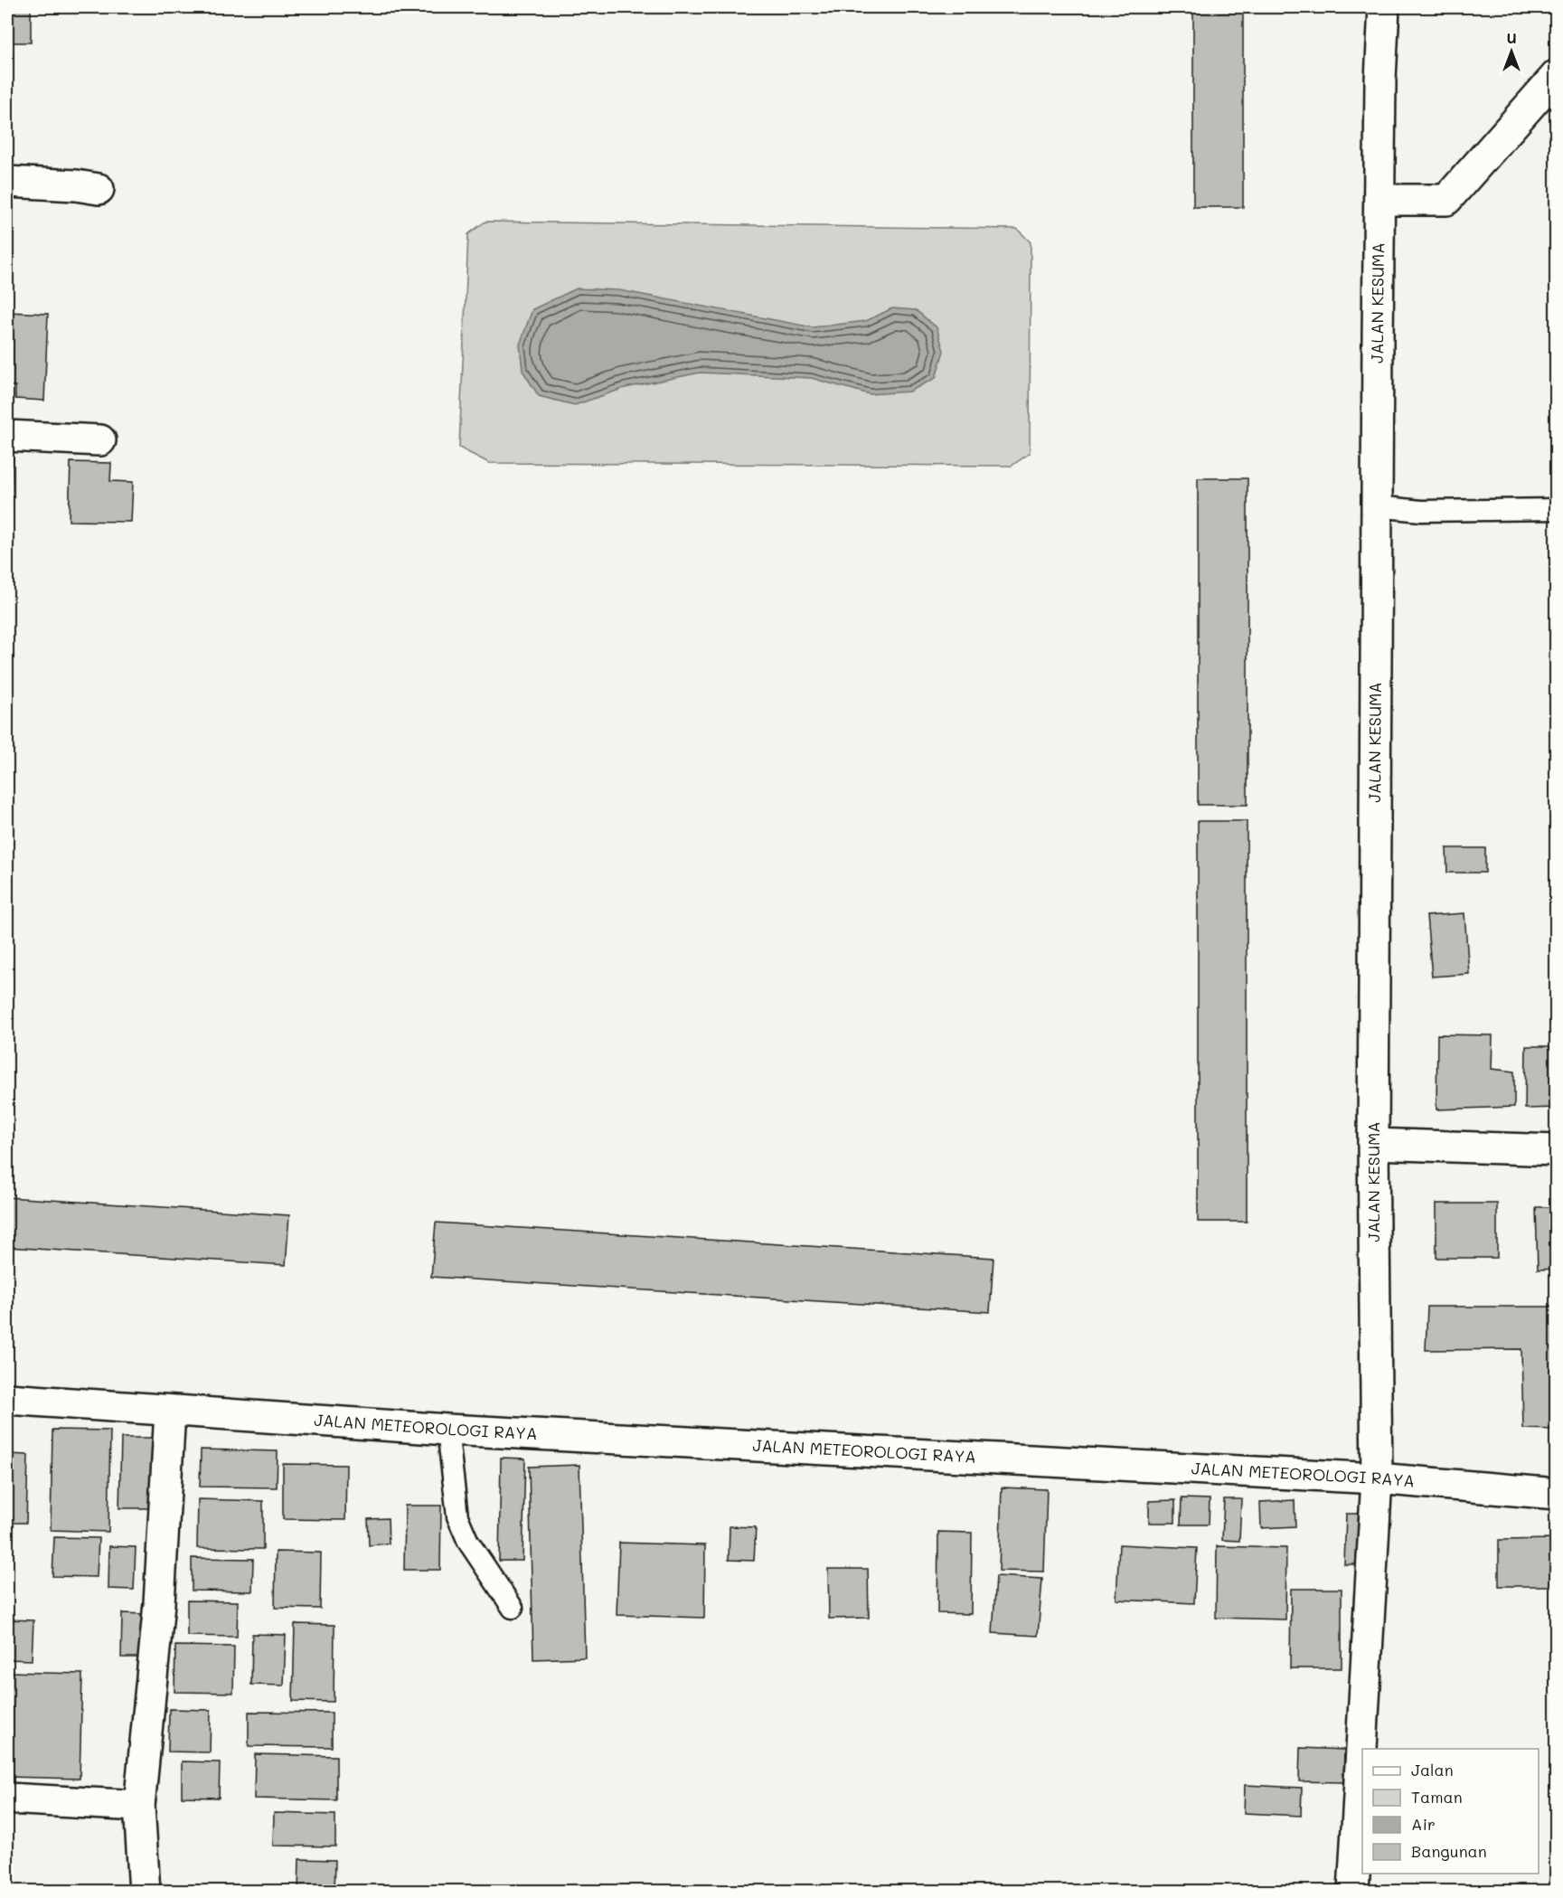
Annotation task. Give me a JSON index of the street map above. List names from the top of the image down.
{
  "streets": {
    "street": ["JALAN KESUMA", "JALAN METEOROLOGI RAYA"]
  },
  "crossings": [
    ["JALAN KESUMA", "JALAN METEOROLOGI RAYA"]
  ],
  "legend": [
    "Jalan",
    "Taman",
    "Air",
    "Bangunan"
  ],
  "north": "top"
}
